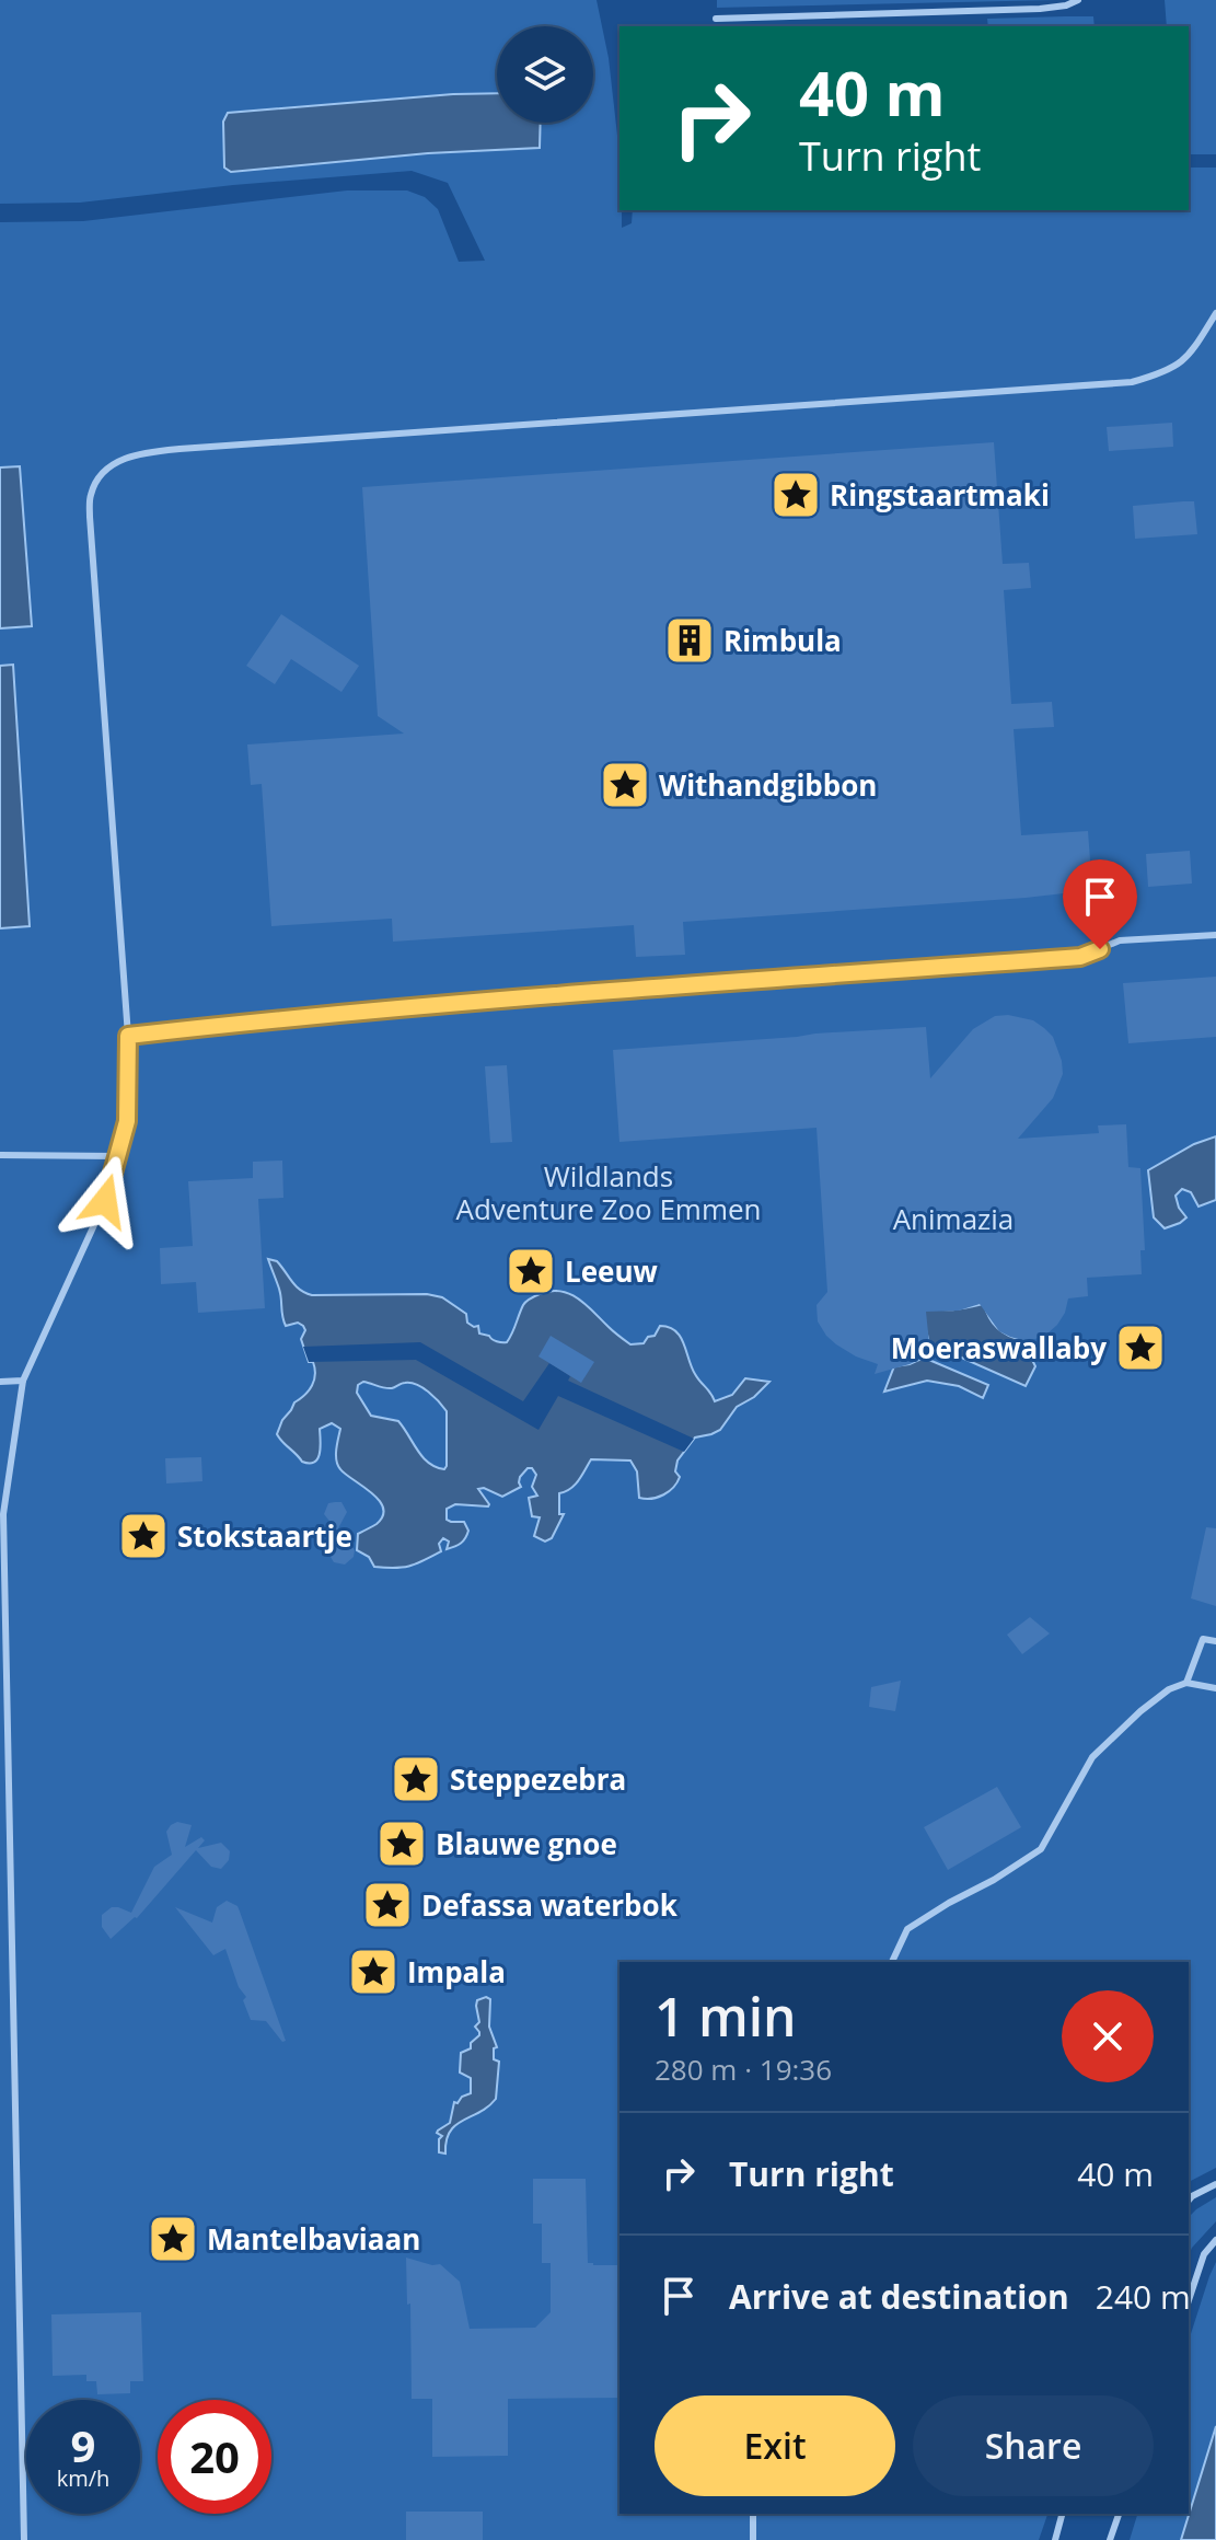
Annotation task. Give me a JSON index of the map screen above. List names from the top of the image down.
{
  "parks": ["Wildlands Adventure Zoo Emmen", "Animazia"],
  "places": {
    "place": [
      "Ringstaartmaki",
      "Withandgibbon",
      "Leeuw",
      "Moeraswallaby",
      "Stokstaartje",
      "Steppezebra",
      "Blauwe gnoe",
      "Defassa waterbok",
      "Impala",
      "Mantelbaviaan"
    ],
    "building": ["Rimbula"]
  },
  "page": {
    "turn": ["40 m", "Turn right"],
    "heading": ["1 min", "280 m · 19:36"],
    "list": [
      {
        "name": "Turn right",
        "value": "40 m"
      },
      {
        "name": "Arrive at destination",
        "value": "240 m"
      }
    ],
    "buttons": ["Exit", "Share"],
    "speed": "9 km/h",
    "limit": "20"
  }
}
